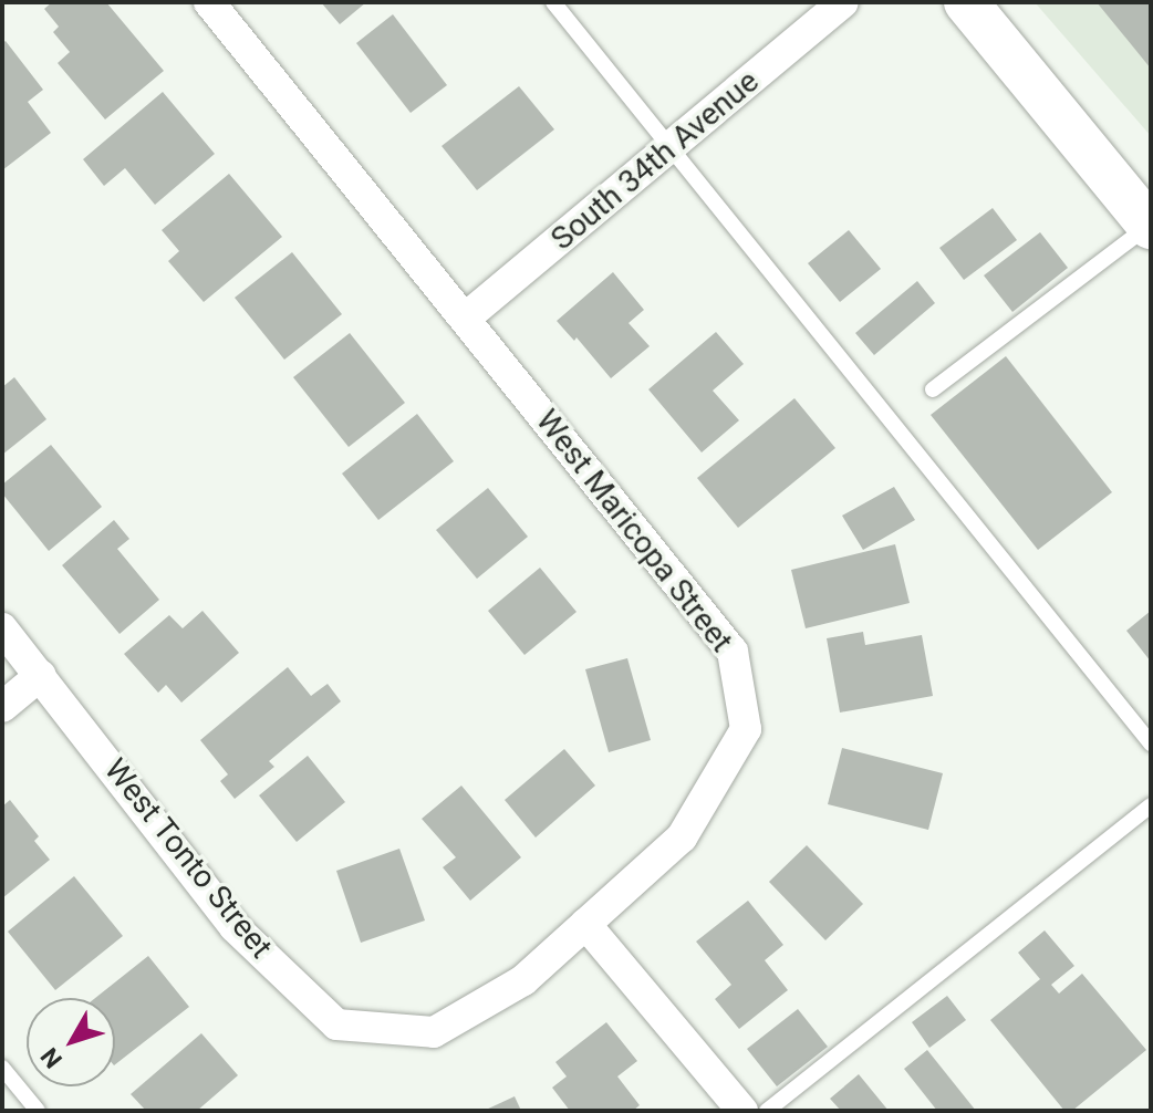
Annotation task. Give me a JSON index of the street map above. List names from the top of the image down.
{
  "streets": {
    "street": ["South 34th Avenue", "West Maricopa Street", "West Tonto Street"]
  },
  "crossings": [
    ["South 34th Avenue", "West Maricopa Street"],
    ["West Maricopa Street", "West Tonto Street"]
  ],
  "north": "bottom left"
}
